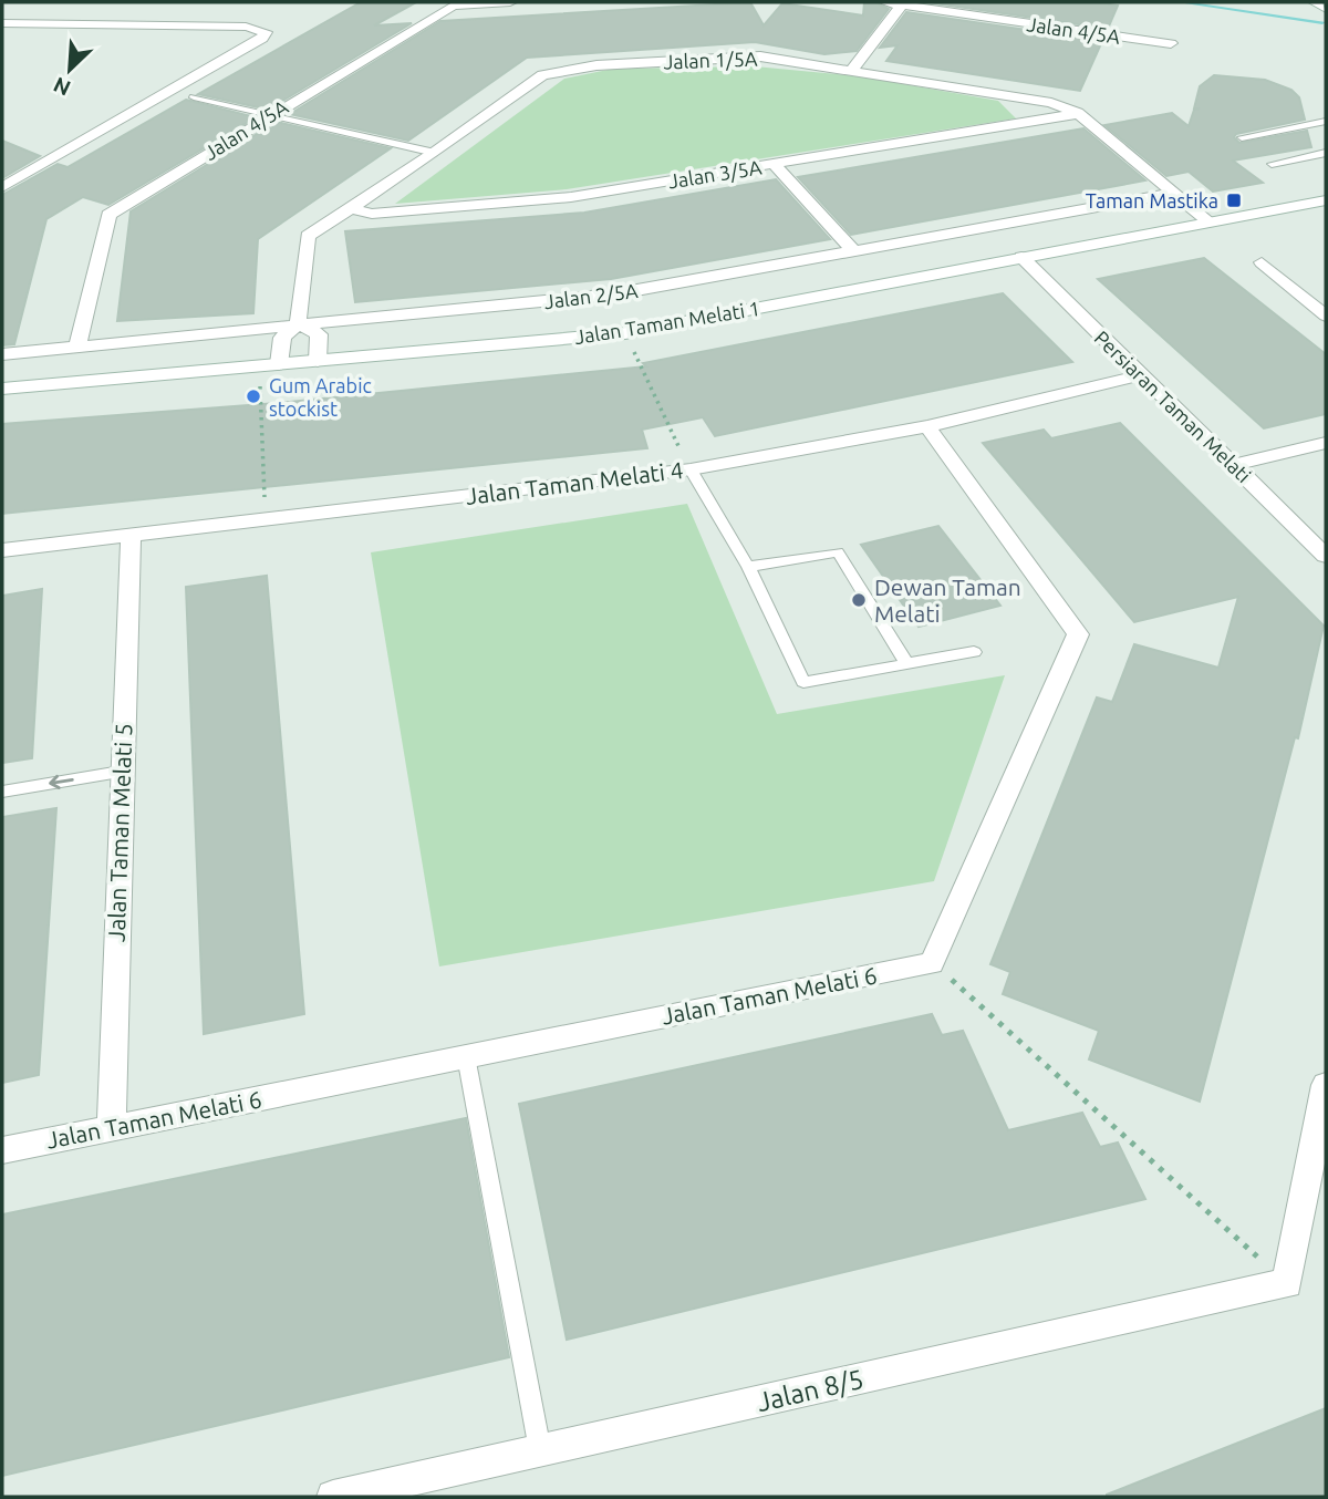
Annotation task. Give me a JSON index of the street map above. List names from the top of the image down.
{
  "streets": {
    "street": [
      "Jalan 4/5A",
      "Jalan 1/5A",
      "Jalan 3/5A",
      "Jalan 2/5A",
      "Jalan Taman Melati 1",
      "Persiaran Taman Melati",
      "Jalan Taman Melati 4",
      "Jalan Taman Melati 5",
      "Jalan Taman Melati 6",
      "Jalan 8/5"
    ]
  },
  "crossings": [
    ["Jalan 4/5A", "Jalan 2/5A"],
    ["Jalan 1/5A", "Jalan 3/5A"],
    ["Jalan 1/5A", "Jalan 2/5A"],
    ["Jalan 1/5A", "Jalan Taman Melati 1"],
    ["Jalan Taman Melati 1", "Persiaran Taman Melati"],
    ["Persiaran Taman Melati", "Jalan Taman Melati 4"],
    ["Jalan Taman Melati 4", "Jalan Taman Melati 5"],
    ["Jalan Taman Melati 5", "Jalan Taman Melati 6"]
  ],
  "places": {
    "transit": ["Taman Mastika"],
    "other": ["Gum Arabic stockist", "Dewan Taman Melati"]
  },
  "north": "bottom left"
}
